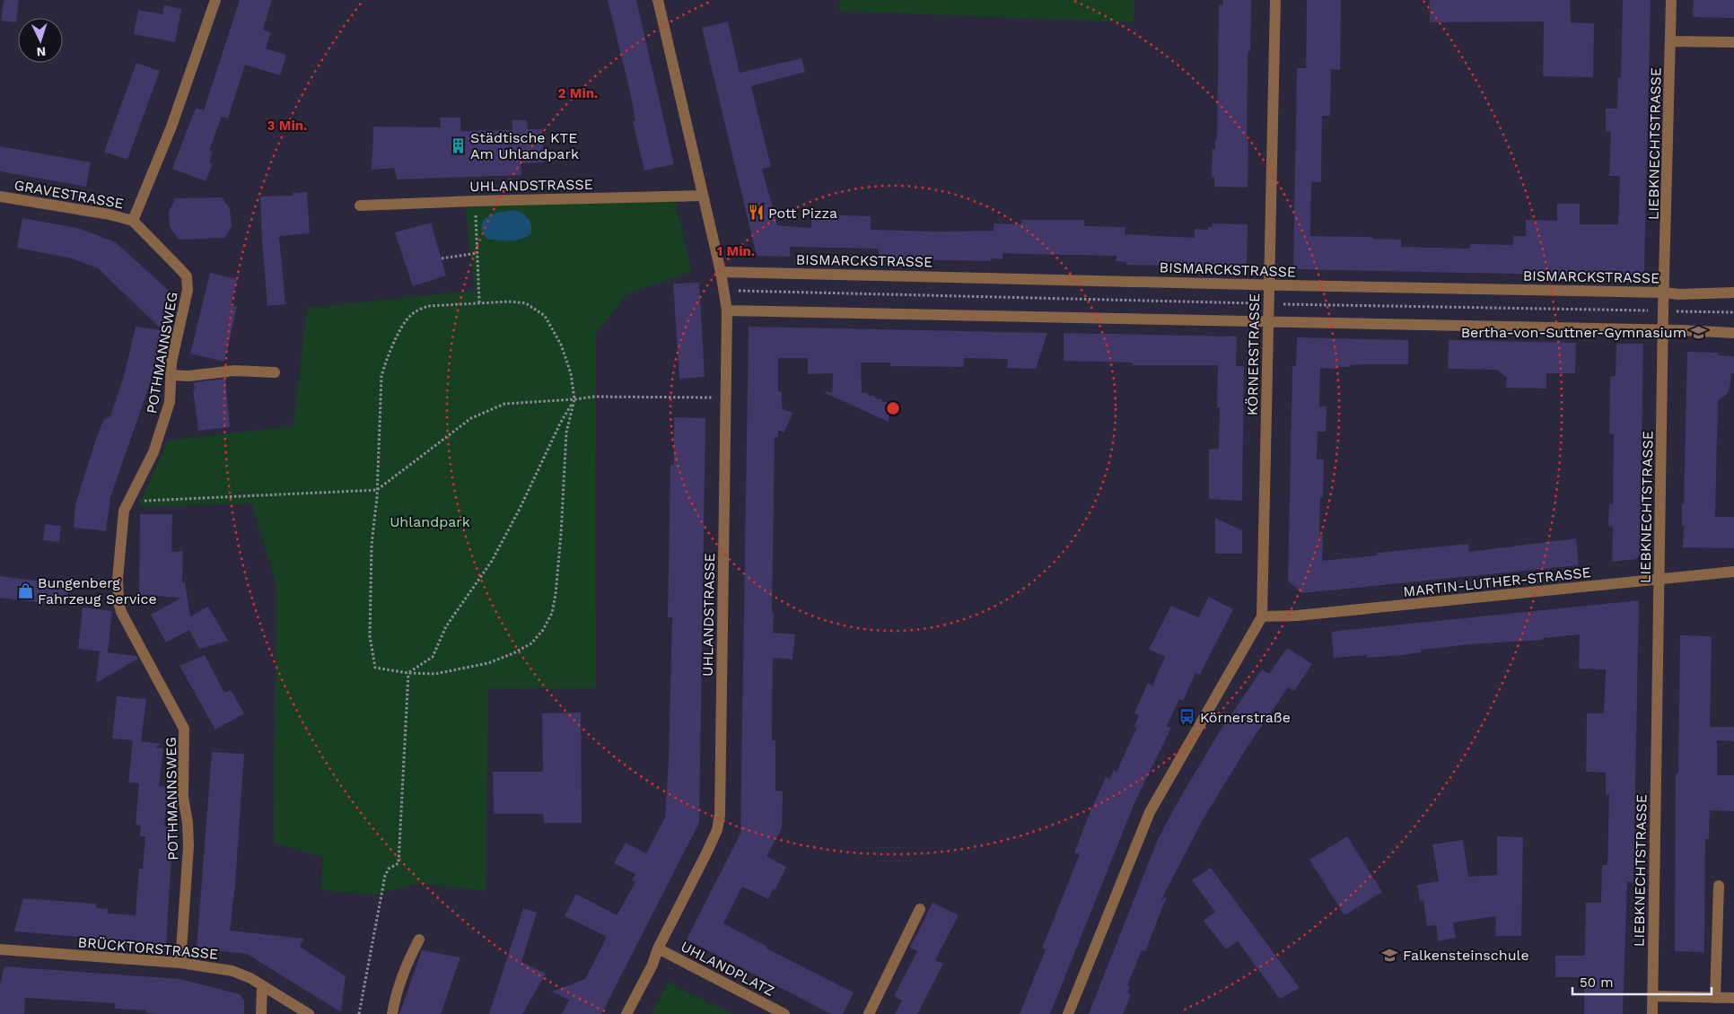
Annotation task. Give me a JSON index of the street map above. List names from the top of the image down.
{
  "streets": {
    "street": [
      "LIEBKNECHTSTRASSE",
      "UHLANDSTRASSE",
      "GRAVESTRASSE",
      "BISMARCKSTRASSE",
      "POTHMANNSWEG",
      "KÖRNERSTRASSE",
      "MARTIN-LUTHER-STRASSE",
      "BRÜCKTORSTRASSE",
      "UHLANDPLATZ"
    ]
  },
  "crossings": [
    ["LIEBKNECHTSTRASSE", "BISMARCKSTRASSE"],
    ["LIEBKNECHTSTRASSE", "MARTIN-LUTHER-STRASSE"],
    ["UHLANDSTRASSE", "BISMARCKSTRASSE"],
    ["UHLANDSTRASSE", "UHLANDPLATZ"],
    ["GRAVESTRASSE", "POTHMANNSWEG"],
    ["BISMARCKSTRASSE", "KÖRNERSTRASSE"],
    ["POTHMANNSWEG", "BRÜCKTORSTRASSE"],
    ["KÖRNERSTRASSE", "MARTIN-LUTHER-STRASSE"]
  ],
  "parks": ["Uhlandpark"],
  "places": {
    "building": ["Städtische KTE Am Uhlandpark"],
    "restaurant": ["Pott Pizza"],
    "school or university": ["Bertha-von-Suttner-Gymnasium", "Falkensteinschule"],
    "shop": ["Bungenberg Fahrzeug Service"],
    "bus stop": ["Körnerstraße"]
  },
  "scale_bar": "50 m",
  "north": "bottom",
  "rings": ["2 Min.", "3 Min.", "1 Min."]
}
